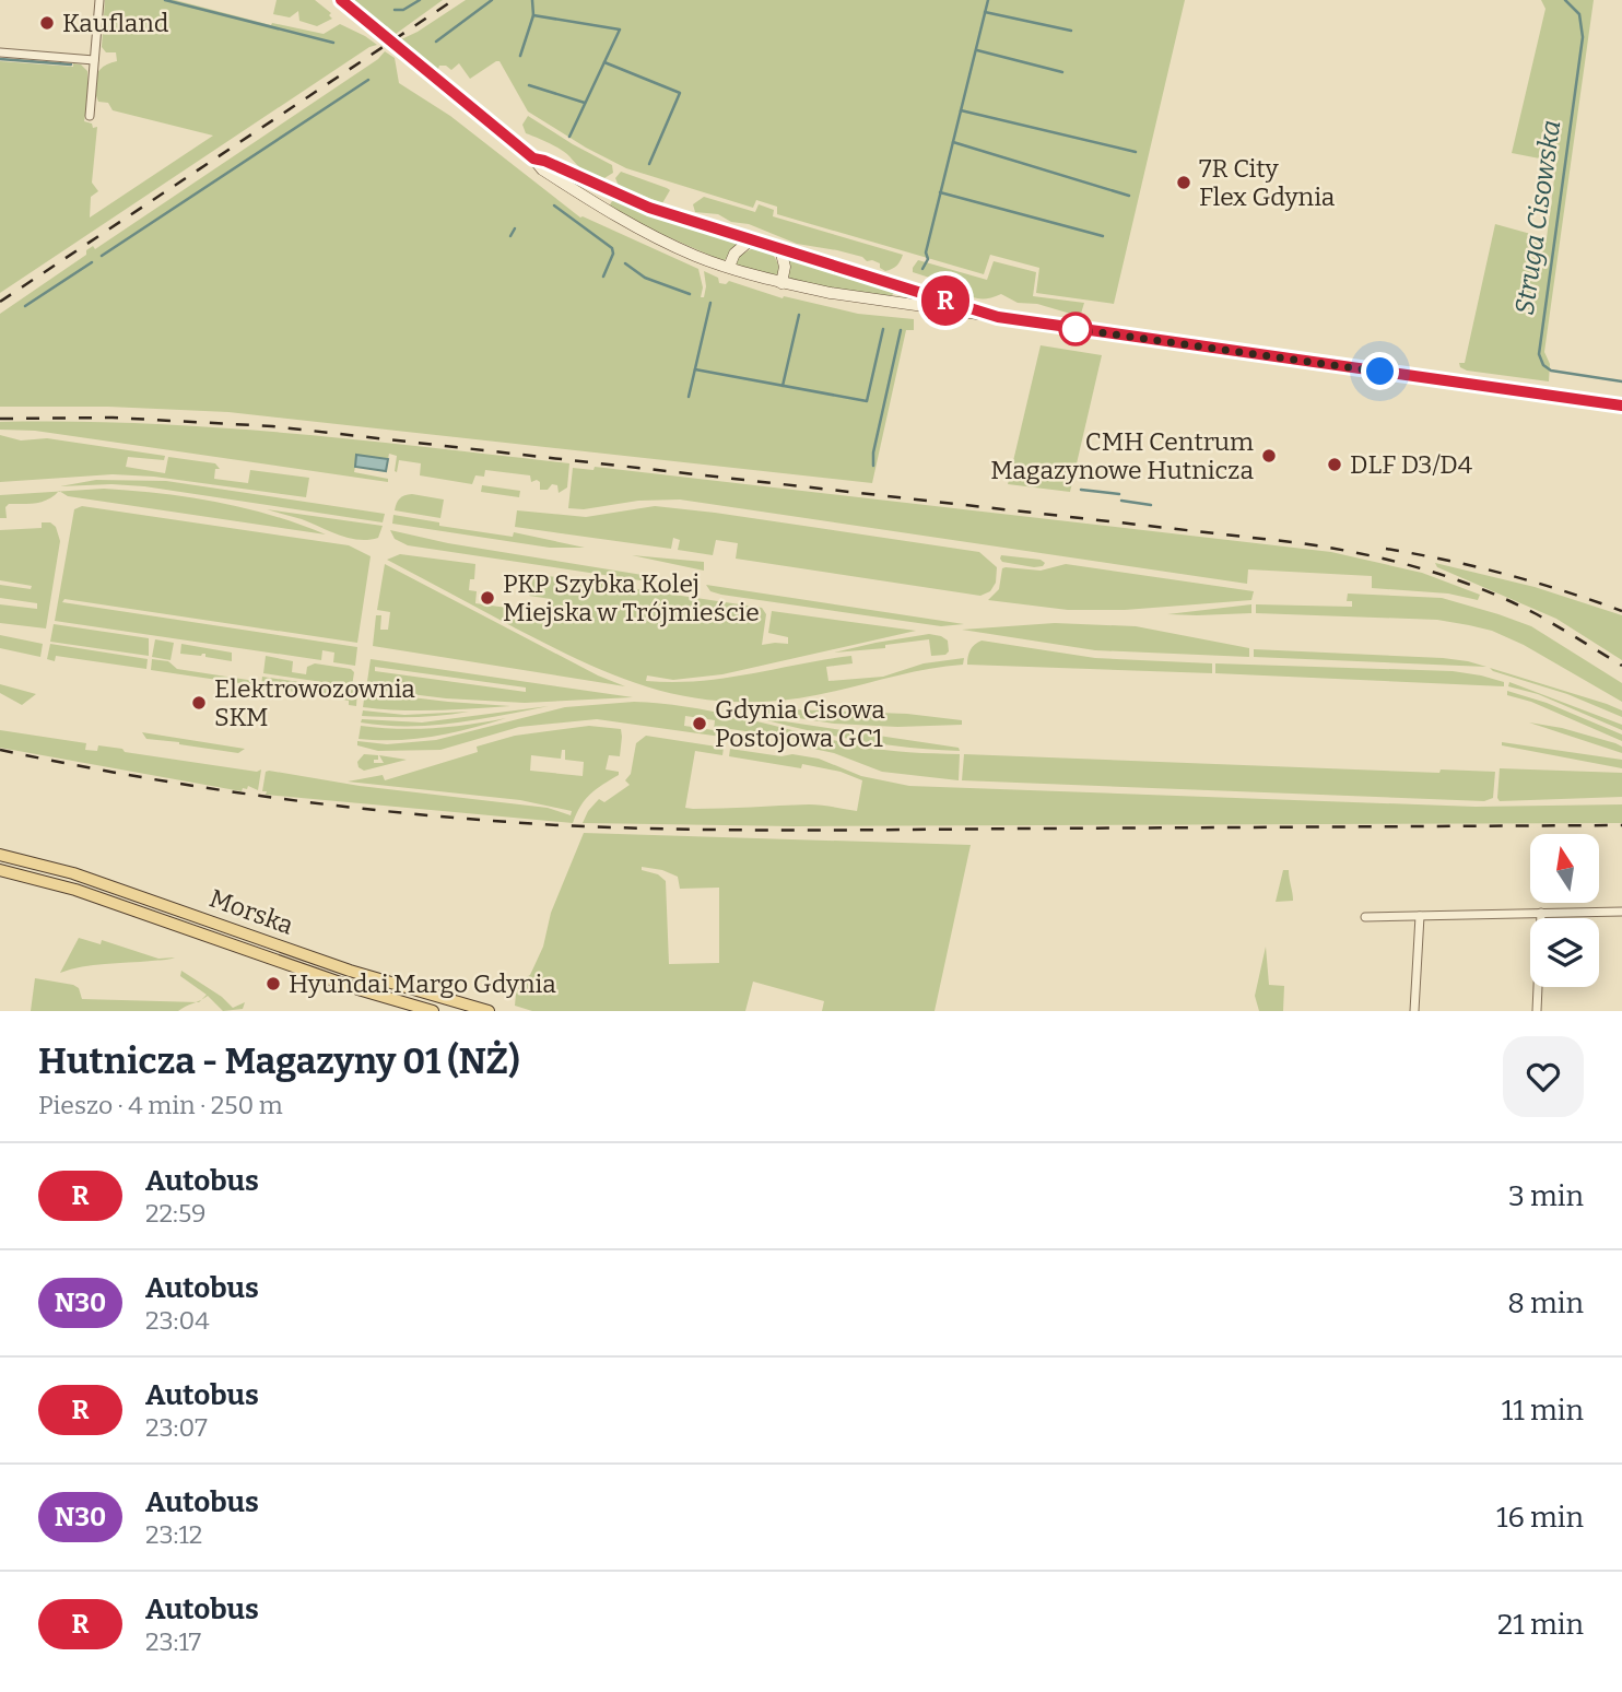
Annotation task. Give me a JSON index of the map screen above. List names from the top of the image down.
{
  "streets": {
    "main road": ["Morska"]
  },
  "water": ["Struga Cisowska"],
  "places": [
    "Kaufland",
    "7R City Flex Gdynia",
    "CMH Centrum Magazynowe Hutnicza",
    "DLF D3/D4",
    "PKP Szybka Kolej Miejska w Trójmieście",
    "Elektrowozownia SKM",
    "Gdynia Cisowa Postojowa GC1",
    "Hyundai Margo Gdynia"
  ],
  "lines": ["bus line R"],
  "north": "top",
  "page": {
    "on_map": "R",
    "heading": ["Hutnicza - Magazyny 01 (NŻ)", "Pieszo · 4 min · 250 m"],
    "list": [
      {
        "mark": "R",
        "name": "Autobus",
        "note": "22:59",
        "value": "3 min"
      },
      {
        "mark": "N30",
        "name": "Autobus",
        "note": "23:04",
        "value": "8 min"
      },
      {
        "mark": "R",
        "name": "Autobus",
        "note": "23:07",
        "value": "11 min"
      },
      {
        "mark": "N30",
        "name": "Autobus",
        "note": "23:12",
        "value": "16 min"
      },
      {
        "mark": "R",
        "name": "Autobus",
        "note": "23:17",
        "value": "21 min"
      }
    ]
  }
}
